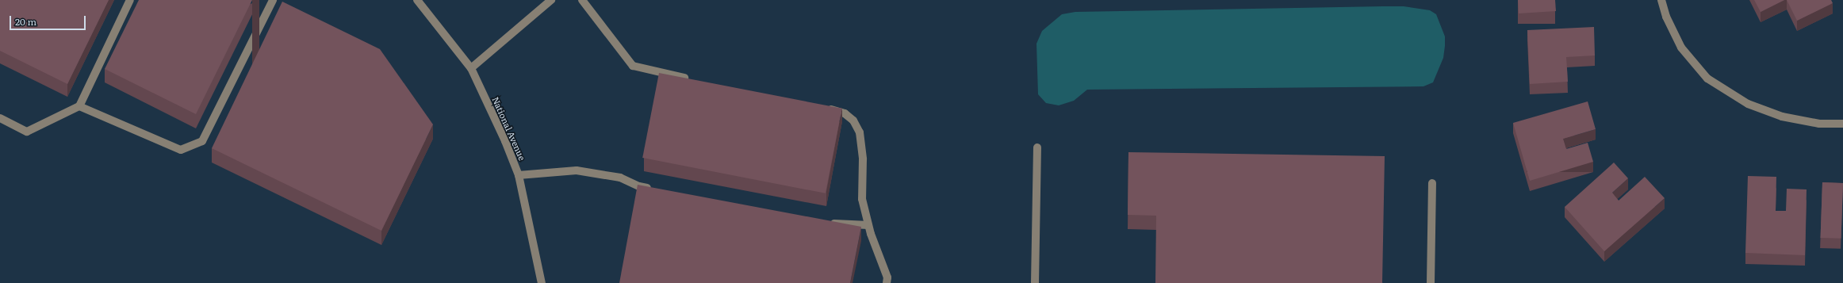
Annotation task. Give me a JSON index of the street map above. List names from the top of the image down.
{
  "streets": {
    "street": ["National Avenue"]
  },
  "scale_bar": "20 m"
}
